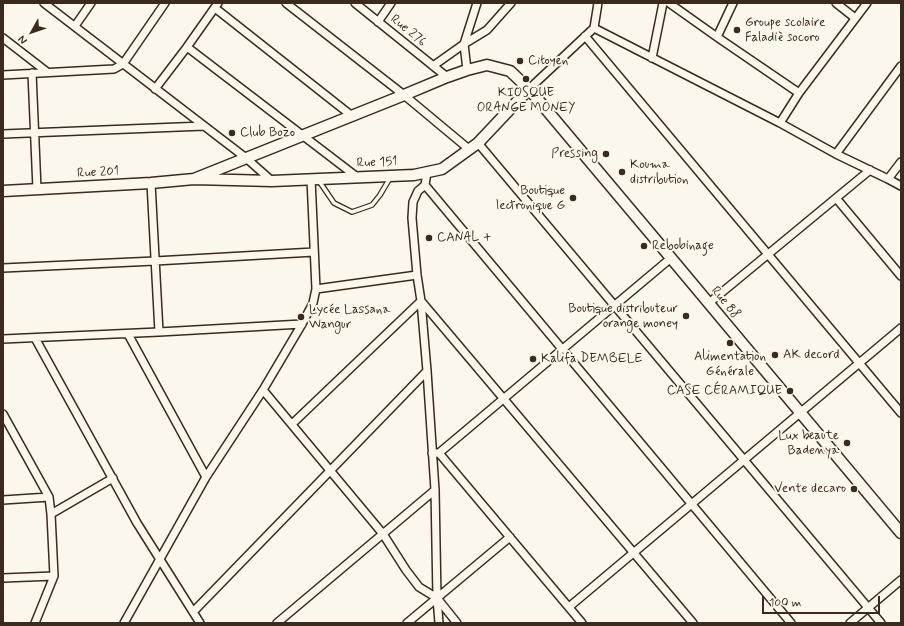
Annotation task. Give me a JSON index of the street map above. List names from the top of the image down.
{
  "streets": {
    "main road": ["Rue 151", "Rue 201", "Rue 88"],
    "street": ["Rue 276"]
  },
  "crossings": [
    ["Rue 276", "Rue 88"],
    ["Rue 151", "Rue 201"],
    ["Rue 151", "Rue 88"],
    ["Rue 201", "Rue 88"]
  ],
  "places": [
    "Groupe scolaire Faladiè socoro",
    "Citoyen",
    "KIOSQUE ORANGE MONEY",
    "Club Bozo",
    "Pressing",
    "Kouma distribution",
    "Boutique lectronique G",
    "CANAL +",
    "Rebobinage",
    "Boutique distributeur orange money",
    "Lycée Lassana Wangur",
    "Alimentation Générale",
    "AK decord",
    "Kalifa DEMBELE",
    "CASE CÉRAMIQUE",
    "Lux beaute Badenya",
    "Vente decaro"
  ],
  "scale_bar": "100 m",
  "north": "bottom left"
}
